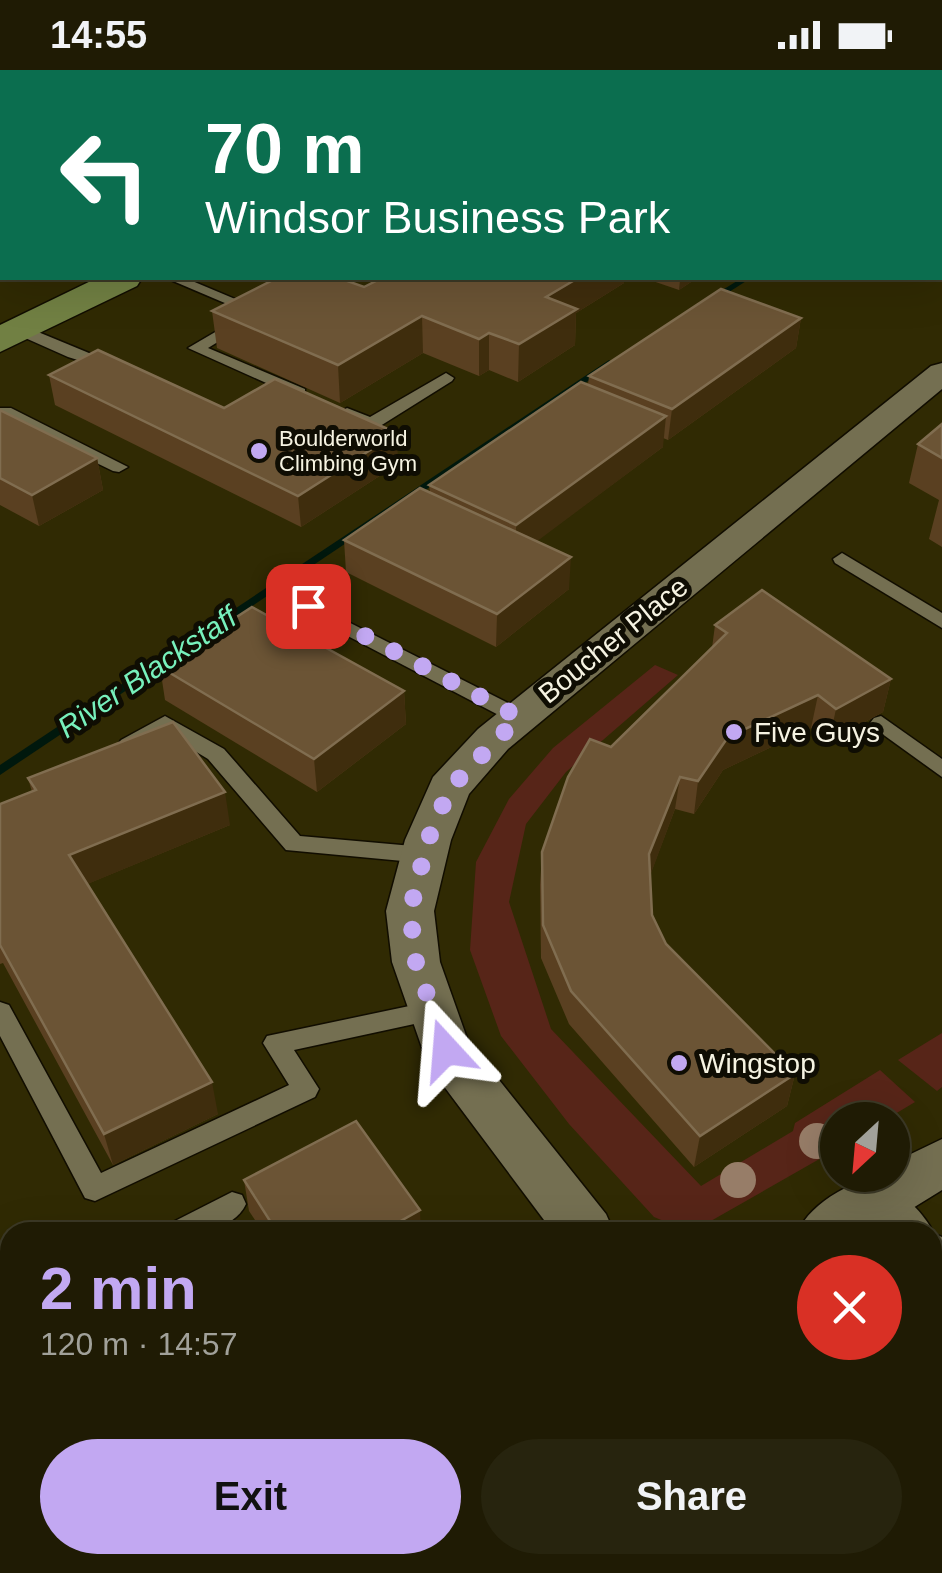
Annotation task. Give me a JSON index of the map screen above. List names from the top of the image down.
{
  "streets": {
    "street": ["Boucher Place"]
  },
  "water": ["River Blackstaff"],
  "places": ["Boulderworld Climbing Gym", "Five Guys", "Wingstop"],
  "north": "bottom left",
  "page": {
    "status": "14:55",
    "turn": ["70 m", "Windsor Business Park"],
    "heading": ["2 min", "120 m · 14:57"],
    "buttons": ["Exit", "Share"]
  }
}
